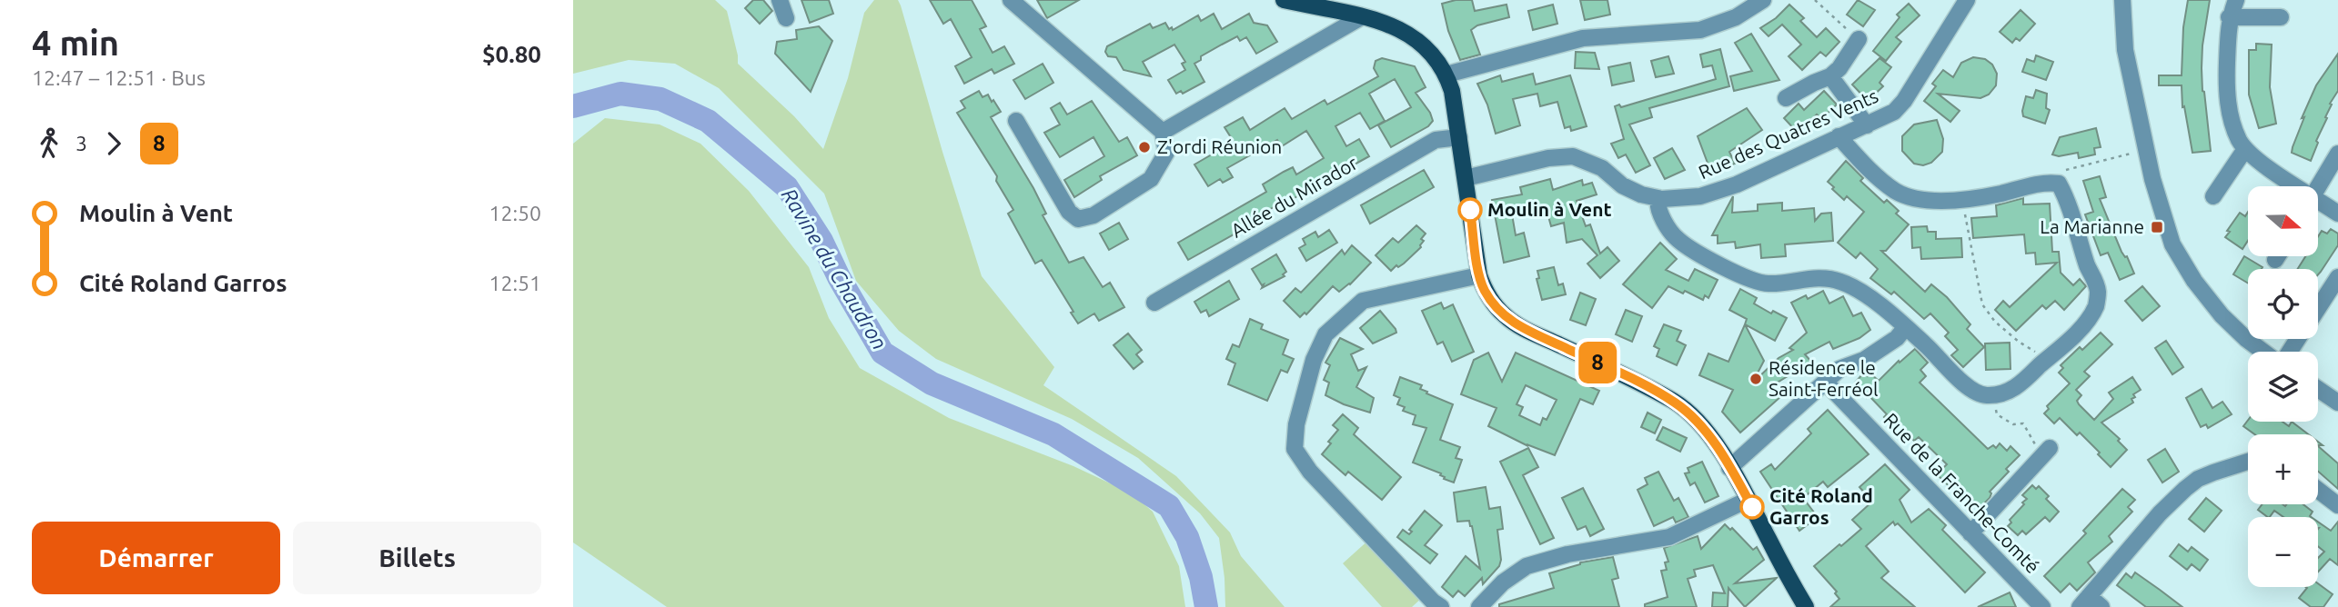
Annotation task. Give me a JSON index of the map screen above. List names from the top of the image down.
{
  "streets": {
    "street": ["Rue des Quatres Vents", "Allée du Mirador", "Rue de la Franche-Comté"]
  },
  "water": ["Ravine du Chaudron"],
  "places": {
    "other": [
      "Z'ordi Réunion",
      "Moulin à Vent",
      "Résidence le Saint-Ferréol",
      "Cité Roland Garros"
    ],
    "transit": ["La Marianne"]
  },
  "lines": ["bus line 8"],
  "north": "right",
  "page": {
    "heading": ["4 min", "12:47 – 12:51 · Bus", "$0.80"],
    "on_map": "8",
    "legs": ["3", "8"],
    "list": [
      {
        "name": "Moulin à Vent",
        "value": "12:50"
      },
      {
        "name": "Cité Roland Garros",
        "value": "12:51"
      }
    ],
    "map_buttons": ["+", "−"],
    "buttons": ["Démarrer", "Billets"]
  }
}
